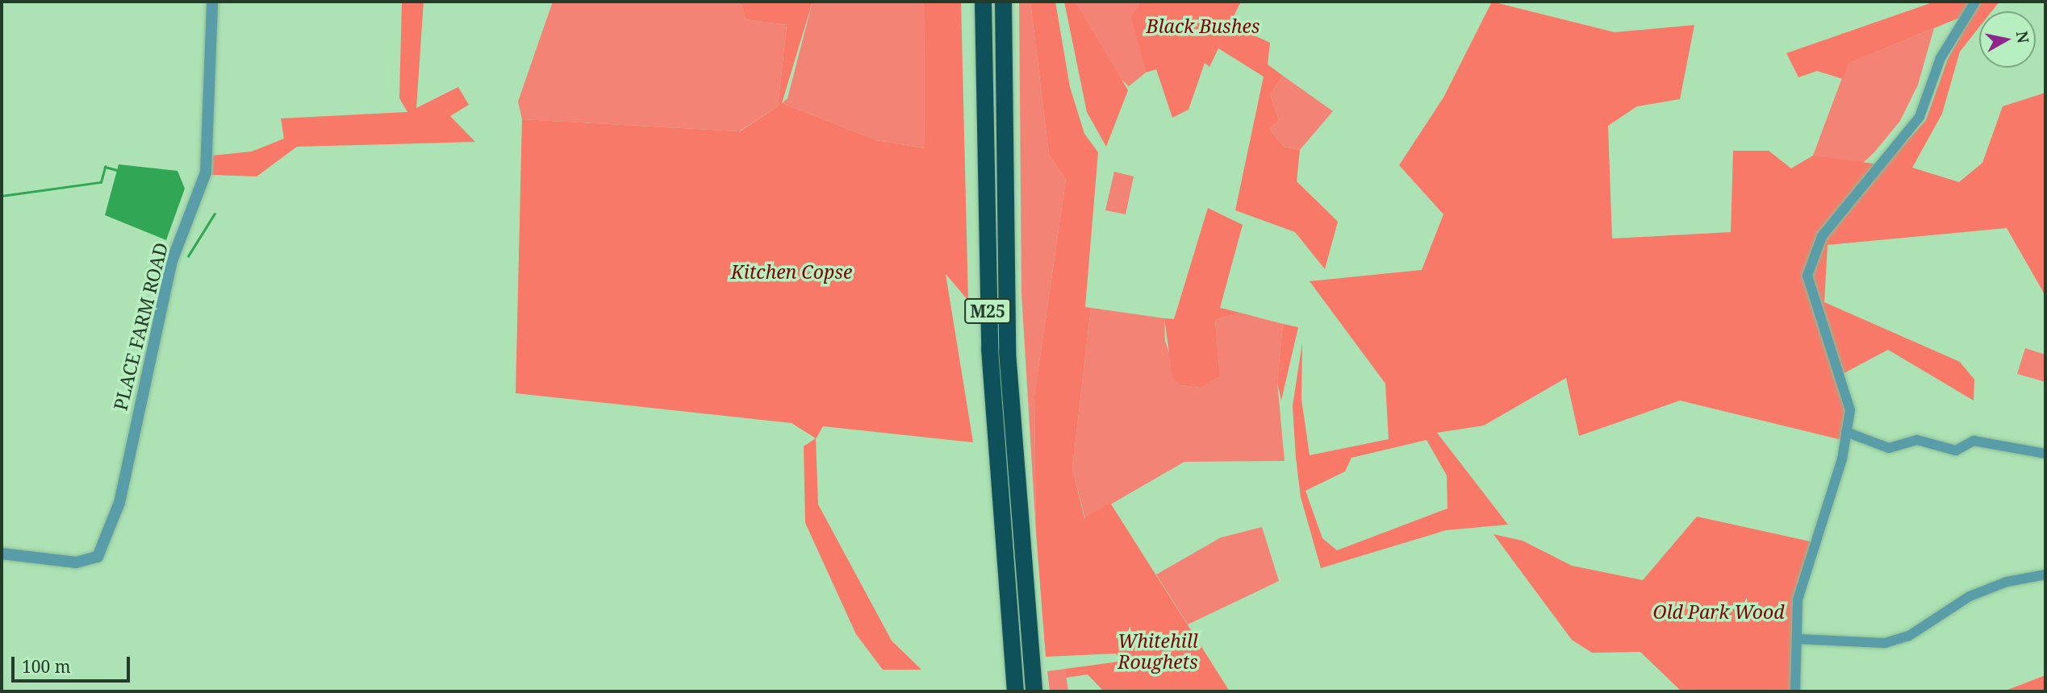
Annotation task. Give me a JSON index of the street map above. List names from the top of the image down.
{
  "streets": {
    "highway": ["M25"],
    "street": ["PLACE FARM ROAD"]
  },
  "parks": [
    "Black Bushes",
    "Kitchen Copse",
    "Old Park Wood",
    "Whitehill Roughets"
  ],
  "scale_bar": "100 m",
  "north": "right"
}
